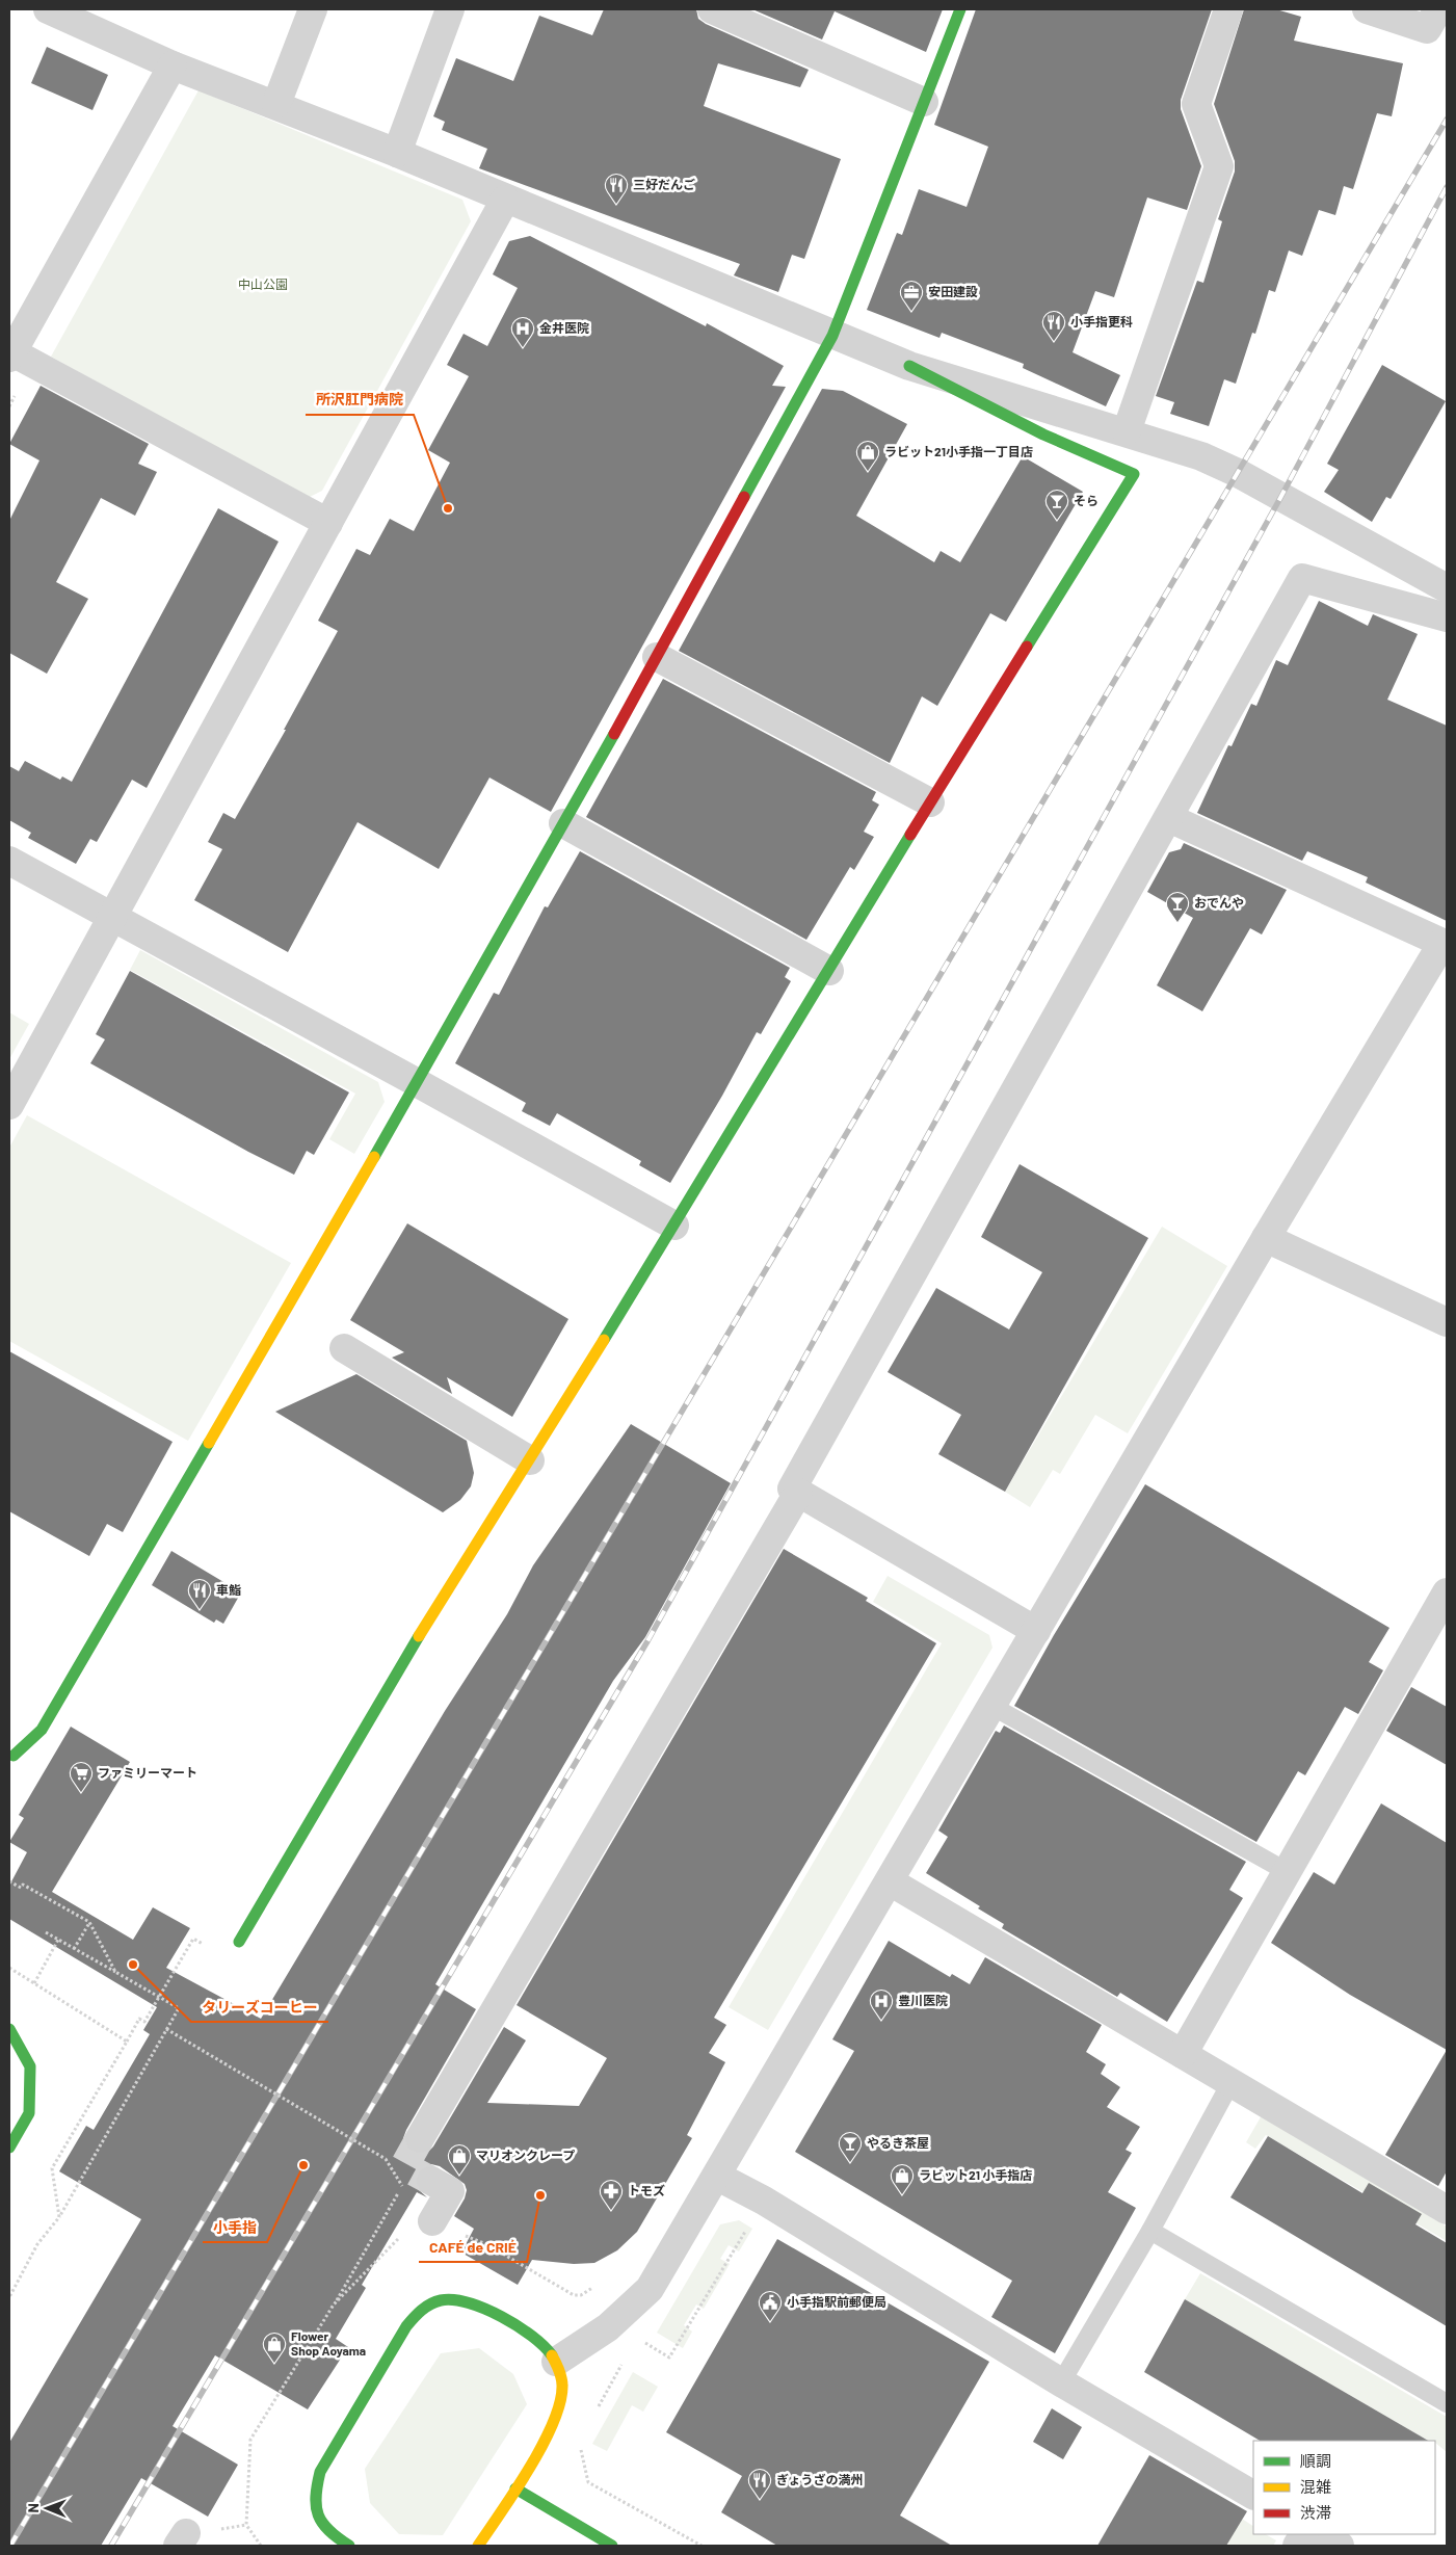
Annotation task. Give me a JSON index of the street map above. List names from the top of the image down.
{
  "parks": ["中山公園"],
  "places": {
    "restaurant": [
      "三好だんご",
      "小手指更科",
      "車鮨",
      "ぎょうざの満州"
    ],
    "office": ["安田建設"],
    "hospital": ["金井医院", "豊川医院"],
    "shop": [
      "ラビット21小手指一丁目店",
      "マリオンクレープ",
      "ラビット21 小手指店",
      "Flower Shop Aoyama"
    ],
    "other": [
      "所沢肛門病院",
      "タリーズコーヒー",
      "小手指",
      "CAFÉ de CRIÉ"
    ],
    "bar": ["そら", "おでんや", "やるき茶屋"],
    "supermarket": ["ファミリーマート"],
    "pharmacy": ["トモズ"],
    "public building": ["小手指駅前郵便局"]
  },
  "legend": ["順調", "混雑", "渋滞"],
  "north": "left"
}
